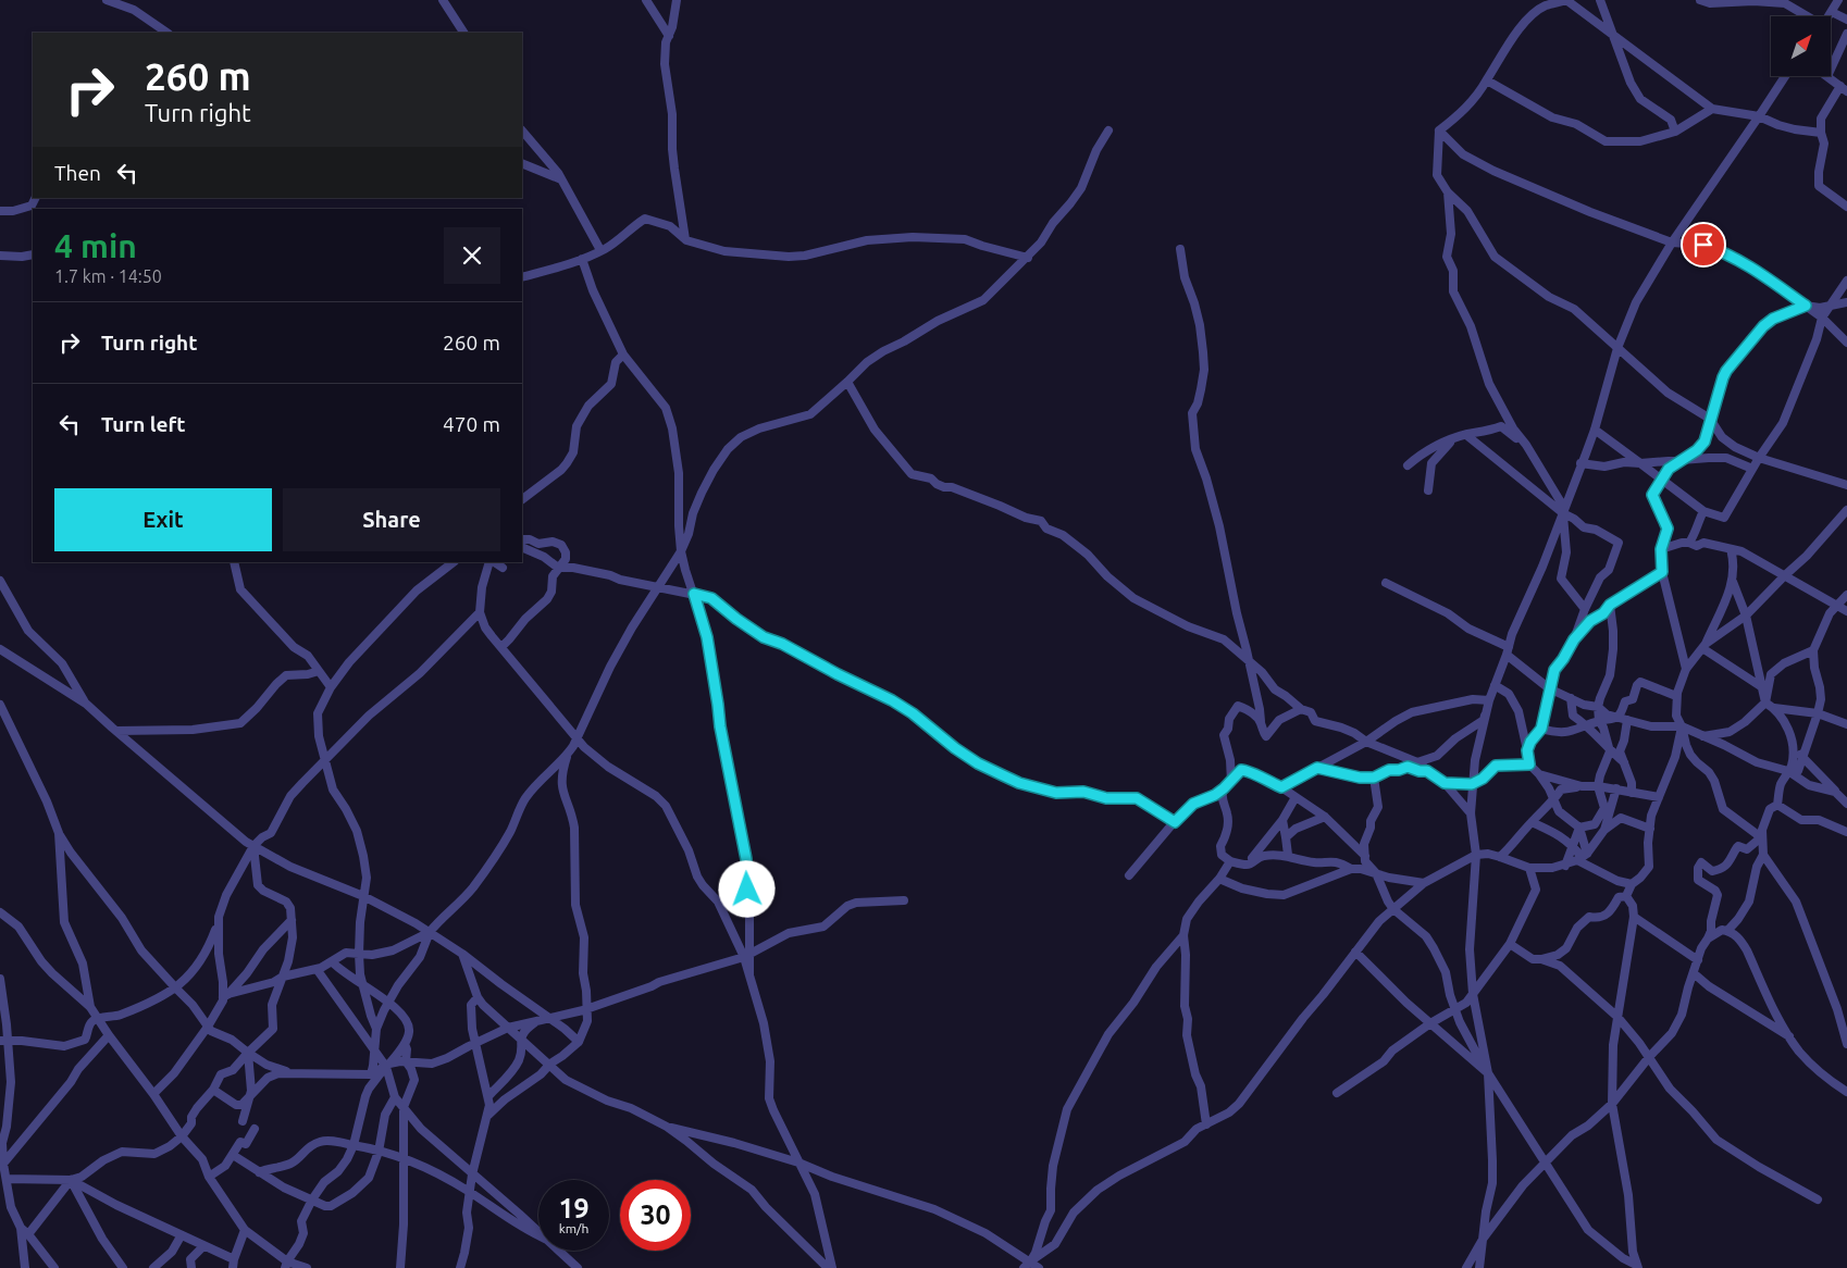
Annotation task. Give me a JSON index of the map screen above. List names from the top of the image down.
{
  "north": "top right",
  "page": {
    "turn": ["260 m", "Turn right"],
    "then": "Then",
    "heading": ["4 min", "1.7 km · 14:50"],
    "list": [
      {
        "name": "Turn right",
        "value": "260 m"
      },
      {
        "name": "Turn left",
        "value": "470 m"
      }
    ],
    "buttons": ["Exit", "Share"],
    "speed": "19 km/h",
    "limit": "30"
  }
}
